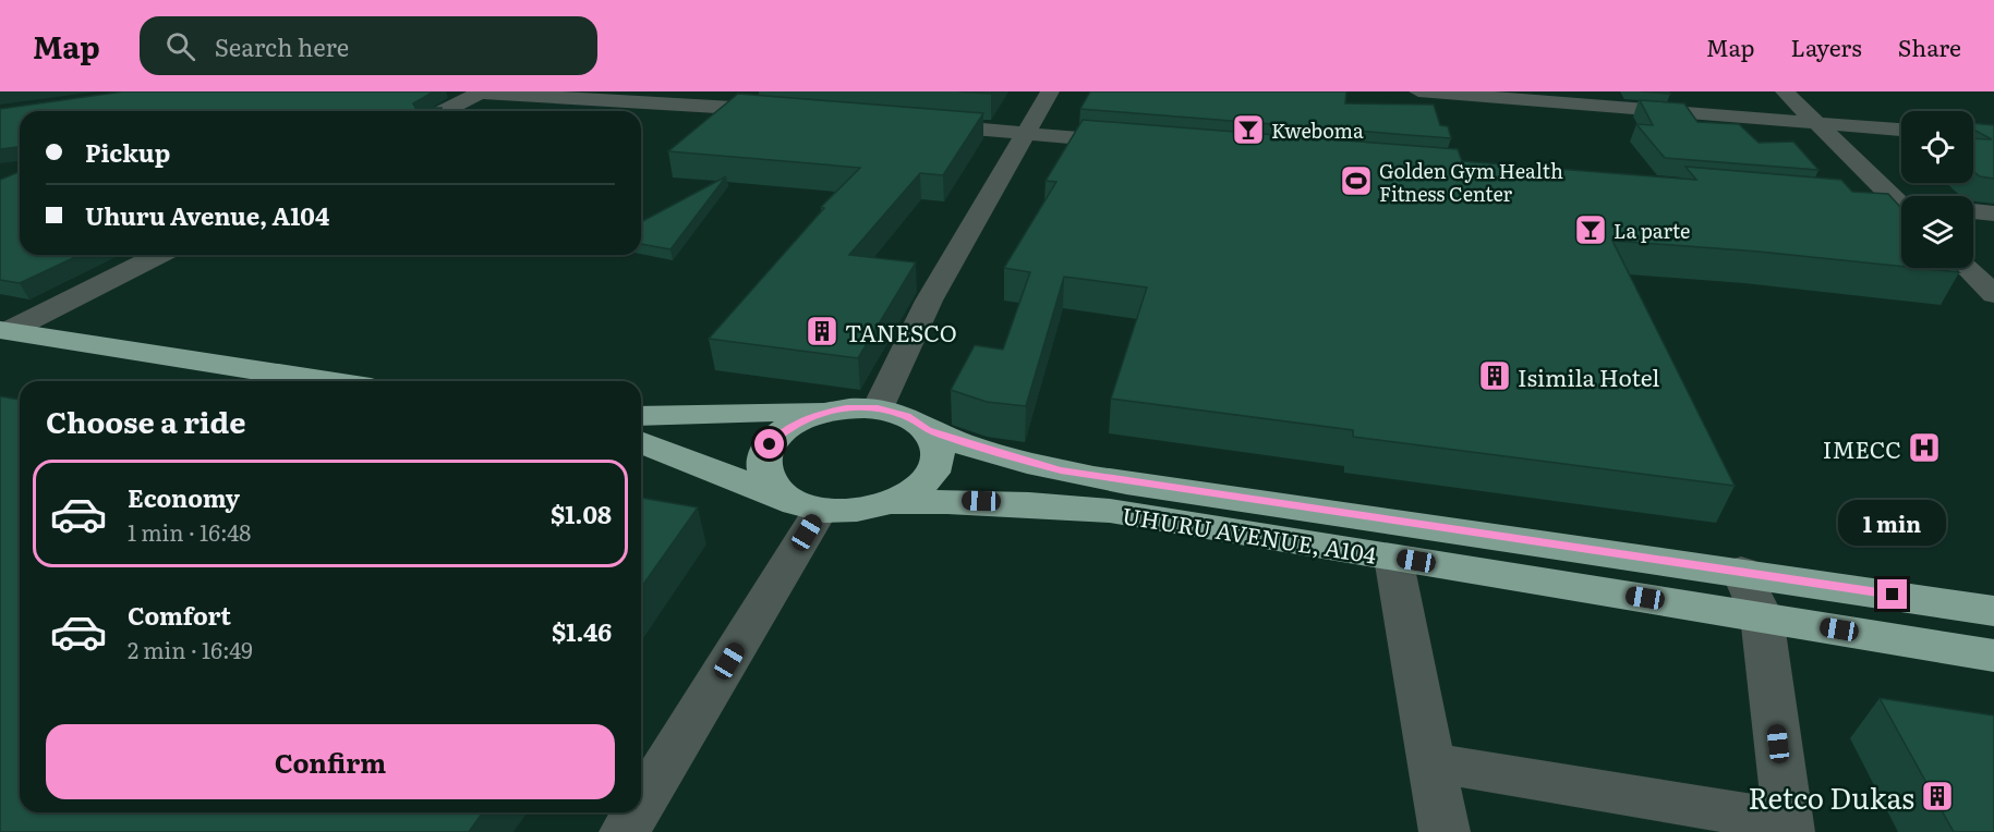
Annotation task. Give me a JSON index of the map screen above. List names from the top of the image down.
{
  "streets": {
    "highway": ["UHURU AVENUE, A104"]
  },
  "places": {
    "bar": ["Kweboma", "La parte"],
    "sports": ["Golden Gym Health Fitness Center"],
    "building": ["TANESCO", "Isimila Hotel", "Retco Dukas"],
    "hospital": ["IMECC"]
  },
  "page": {
    "header": "Map",
    "search": "Search here",
    "nav": ["Map", "Layers", "Share"],
    "banner": ["Pickup", "Uhuru Avenue, A104"],
    "heading": "Choose a ride",
    "list": [
      {
        "name": "Economy",
        "note": "1 min · 16:48",
        "value": "$1.08"
      },
      {
        "name": "Comfort",
        "note": "2 min · 16:49",
        "value": "$1.46"
      }
    ],
    "bubble": "1 min",
    "buttons": "Confirm"
  }
}
